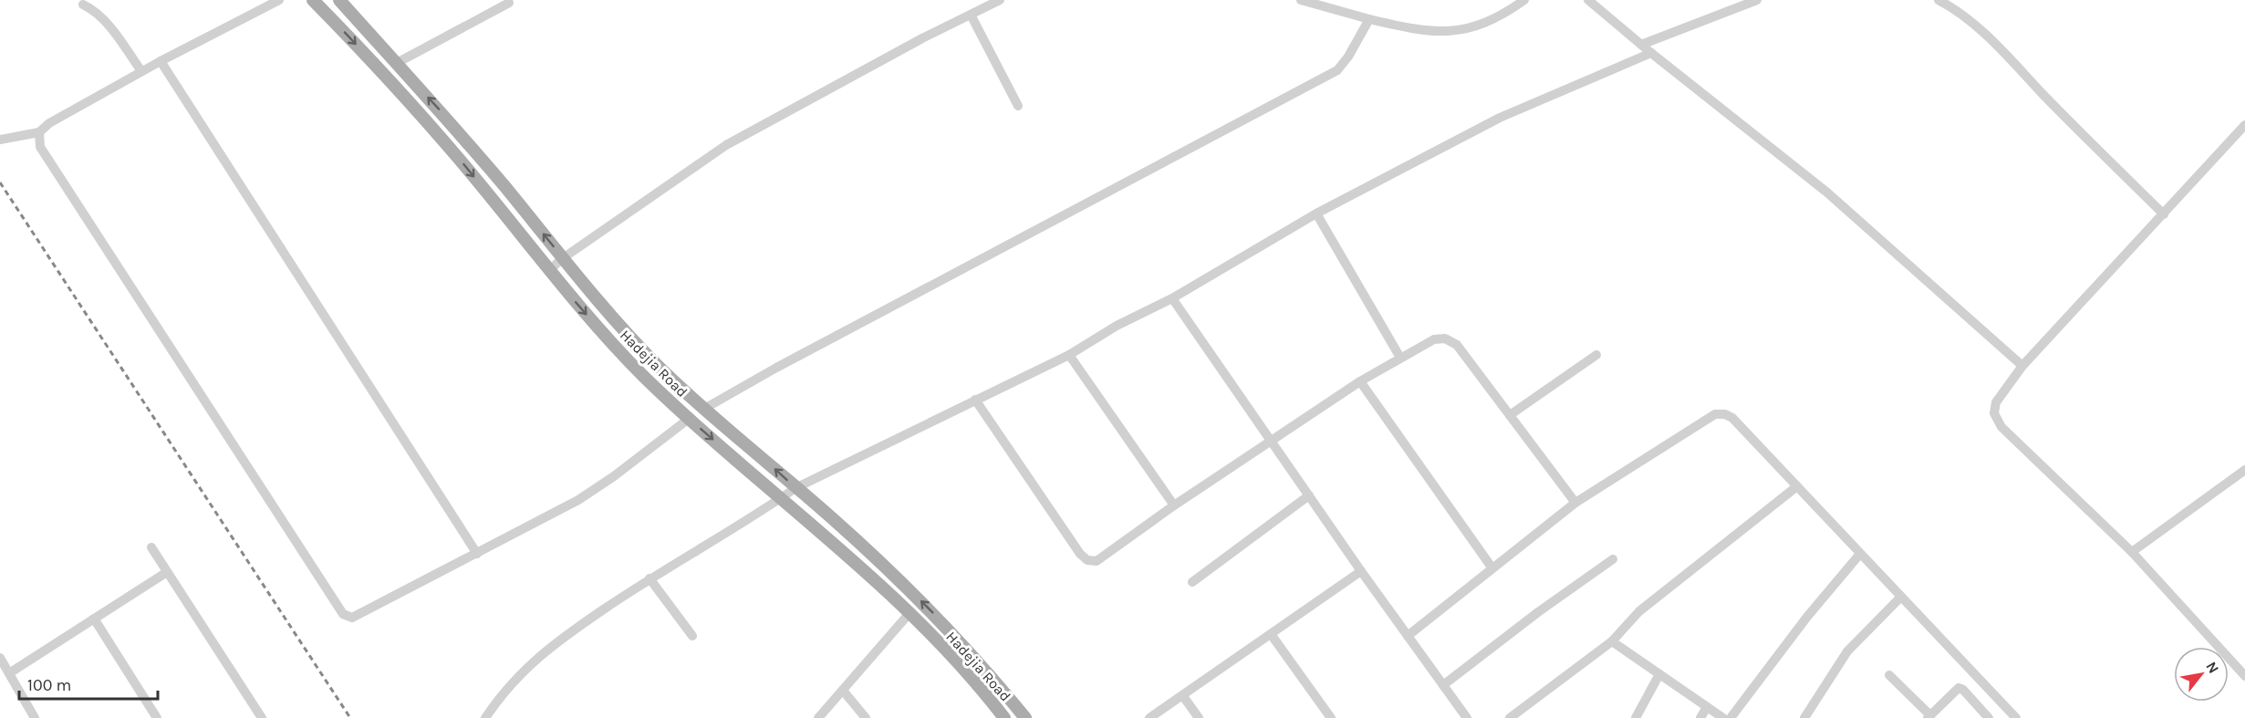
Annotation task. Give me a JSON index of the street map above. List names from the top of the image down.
{
  "streets": {
    "main road": ["Hadejia Road"]
  },
  "scale_bar": "100 m",
  "north": "top right"
}
